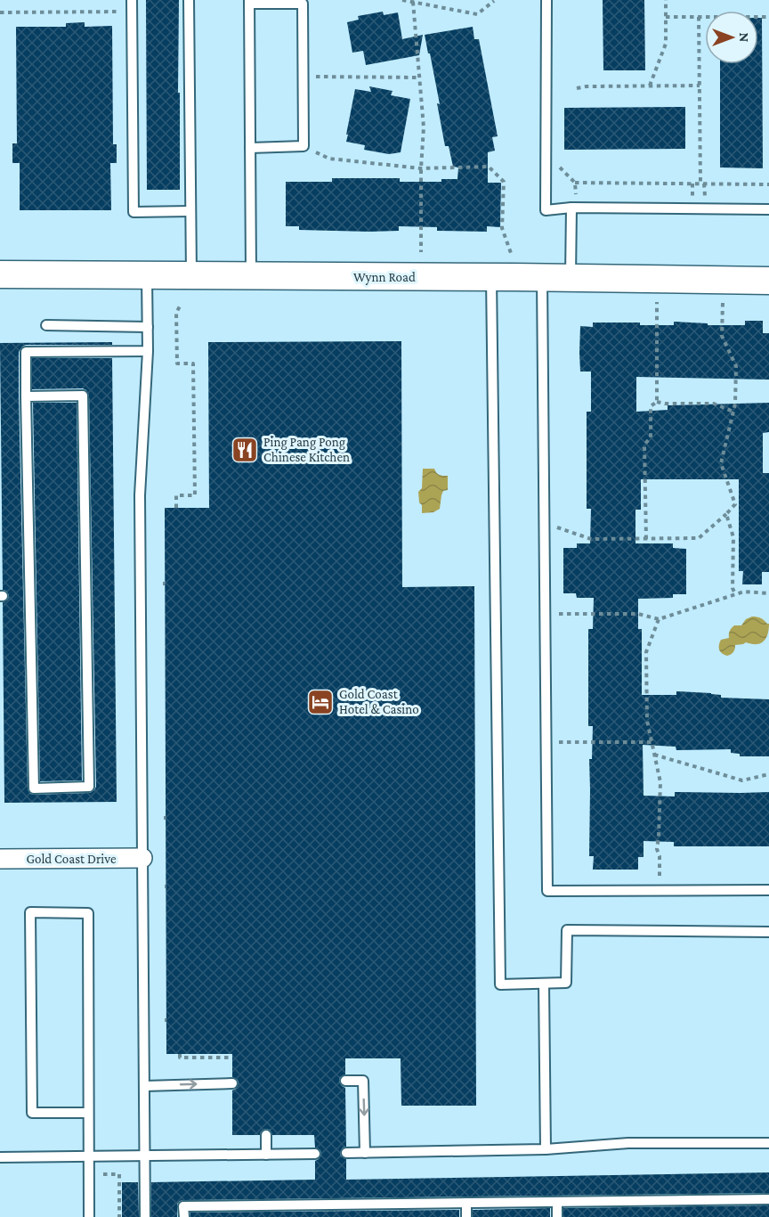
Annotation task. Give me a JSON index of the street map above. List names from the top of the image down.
{
  "streets": {
    "street": ["Wynn Road", "Gold Coast Drive"]
  },
  "places": {
    "restaurant": ["Ping Pang Pong Chinese Kitchen"],
    "hotel": ["Gold Coast Hotel & Casino"]
  },
  "north": "right"
}
